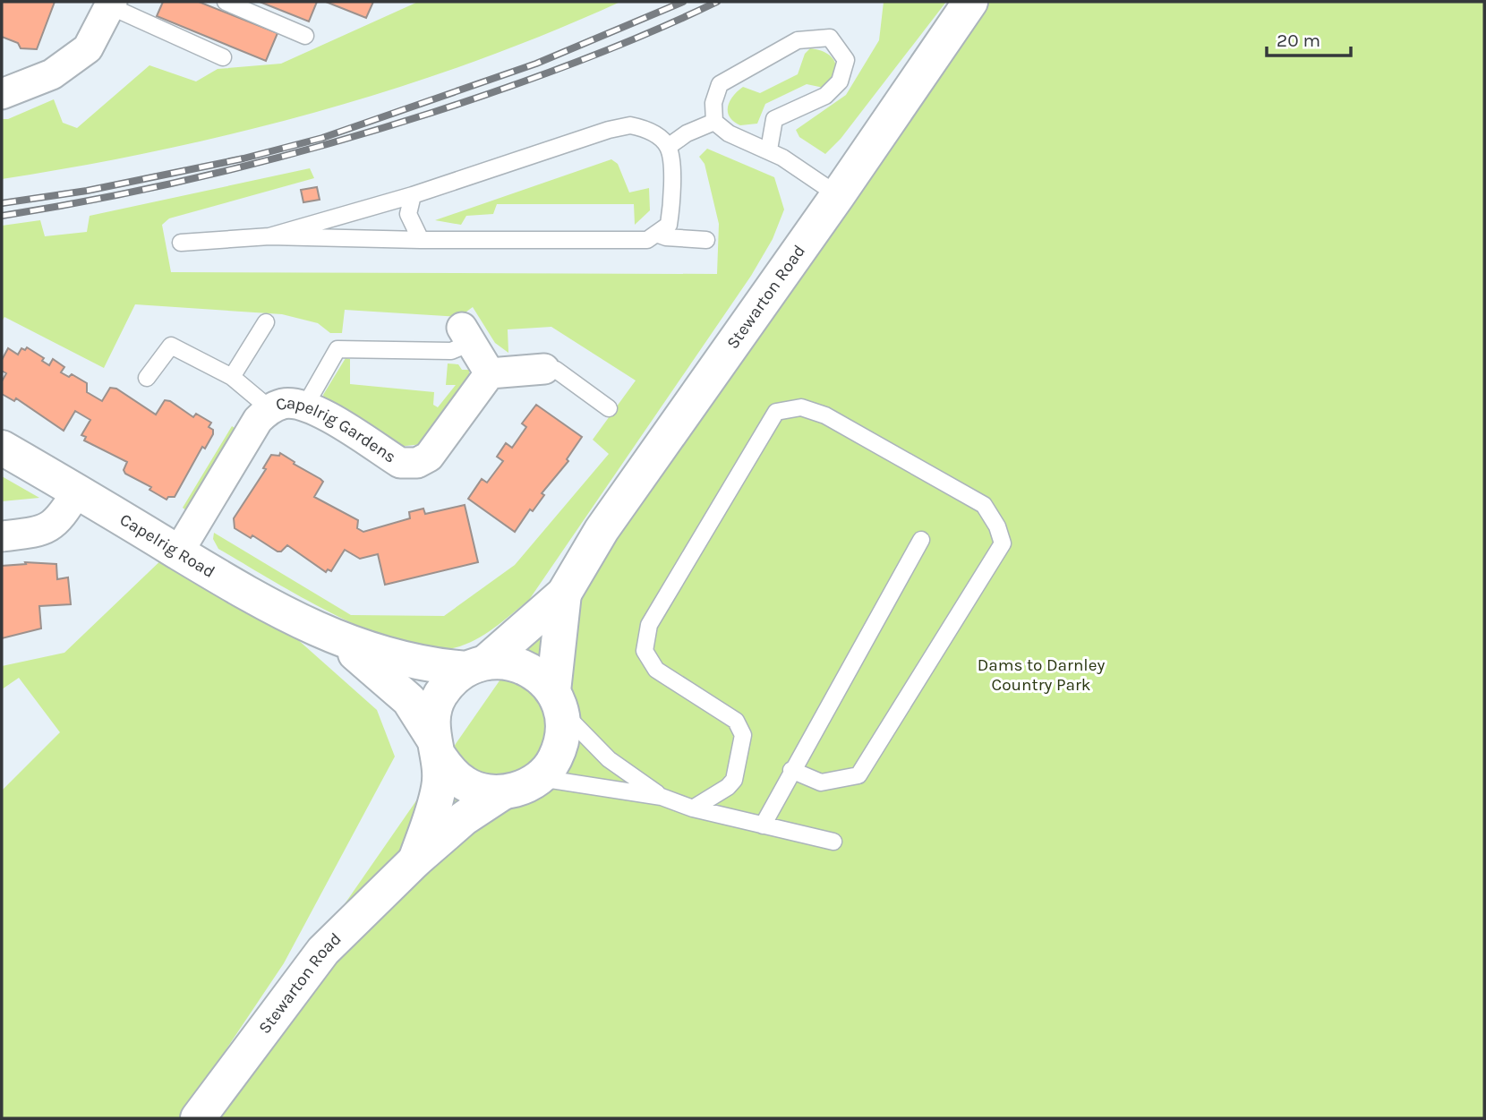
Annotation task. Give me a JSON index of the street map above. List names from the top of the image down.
{
  "streets": {
    "main road": ["Stewarton Road", "Capelrig Road"],
    "street": ["Capelrig Gardens"]
  },
  "crossings": [
    ["Stewarton Road", "Capelrig Road"],
    ["Capelrig Gardens", "Capelrig Road"]
  ],
  "parks": ["Dams to Darnley Country Park"],
  "scale_bar": "20 m"
}
